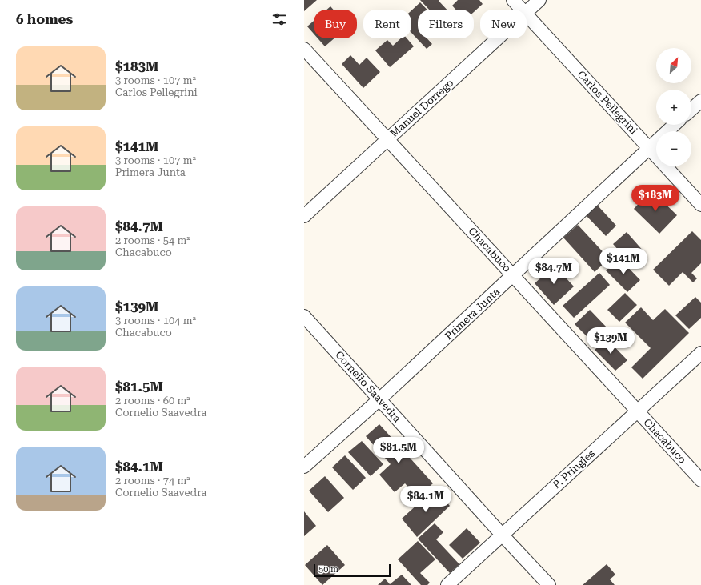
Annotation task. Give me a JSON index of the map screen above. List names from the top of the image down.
{
  "streets": {
    "street": [
      "Carlos Pellegrini",
      "Manuel Dorrego",
      "Chacabuco",
      "Primera Junta",
      "Cornelio Saavedra",
      "P. Pringles"
    ]
  },
  "crossings": [
    ["Carlos Pellegrini", "Primera Junta"],
    ["Manuel Dorrego", "Chacabuco"],
    ["Chacabuco", "Primera Junta"],
    ["Chacabuco", "P. Pringles"],
    ["Primera Junta", "Cornelio Saavedra"],
    ["Cornelio Saavedra", "P. Pringles"]
  ],
  "scale_bar": "50 m",
  "north": "top right",
  "page": {
    "heading": "6 homes",
    "chip": [
      "Buy",
      "Rent",
      "Filters",
      "New"
    ],
    "list": [
      {
        "name": "$183M",
        "note": "3 rooms · 107 m² · Carlos Pellegrini"
      },
      {
        "name": "$141M",
        "note": "3 rooms · 107 m² · Primera Junta"
      },
      {
        "name": "$84.7M",
        "note": "2 rooms · 54 m² · Chacabuco"
      },
      {
        "name": "$139M",
        "note": "3 rooms · 104 m² · Chacabuco"
      },
      {
        "name": "$81.5M",
        "note": "2 rooms · 60 m² · Cornelio Saavedra"
      },
      {
        "name": "$84.1M",
        "note": "2 rooms · 74 m² · Cornelio Saavedra"
      }
    ],
    "map_buttons": ["+", "−"],
    "price": [
      "$183M",
      "$141M",
      "$84.7M",
      "$139M",
      "$81.5M",
      "$84.1M"
    ],
    "scale": "50 m"
  }
}
